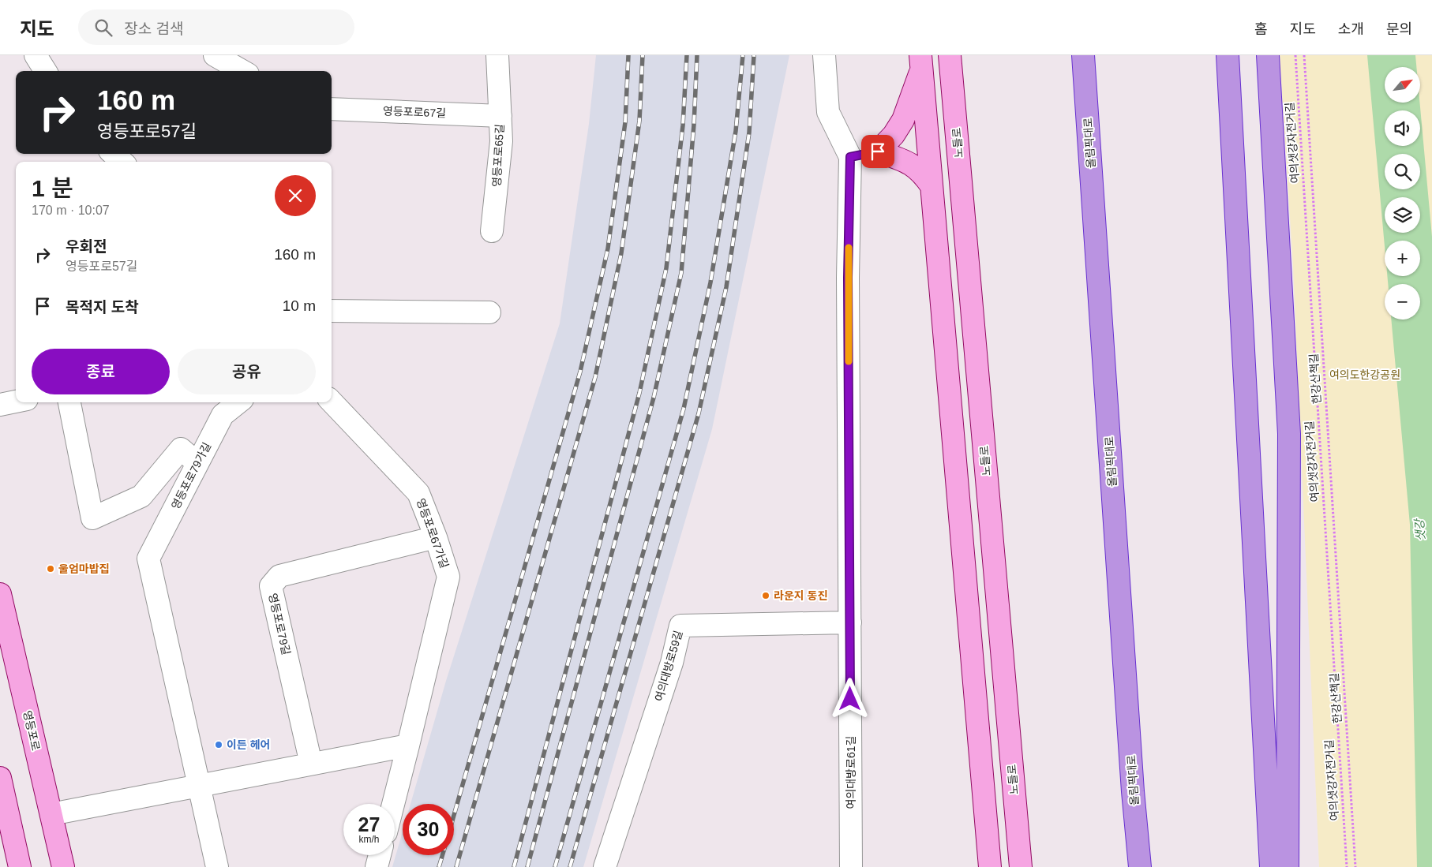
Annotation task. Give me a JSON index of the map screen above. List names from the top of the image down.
{
  "streets": {
    "highway": ["올림픽대로"],
    "main road": ["노들로", "영등포로"],
    "street": [
      "영등포로67길",
      "영등포로65길",
      "영등포로79가길",
      "영등포로67가길",
      "영등포로79길",
      "여의대방로59길",
      "여의대방로61길"
    ],
    "path": ["여의샛강자전거길", "한강산책길"]
  },
  "crossings": [
    ["영등포로67길", "영등포로65길"],
    ["영등포로67가길", "영등포로79길"],
    ["여의대방로59길", "여의대방로61길"]
  ],
  "water": ["샛강"],
  "parks": ["여의도한강공원"],
  "places": ["울엄마밥집", "라운지 동진", "이든 헤어"],
  "north": "top right",
  "page": {
    "header": "지도",
    "search": "장소 검색",
    "nav": [
      "홈",
      "지도",
      "소개",
      "문의"
    ],
    "map_buttons": ["+", "−"],
    "turn": ["160 m", "영등포로57길"],
    "heading": ["1 분", "170 m · 10:07"],
    "list": [
      {
        "name": "우회전",
        "note": "영등포로57길",
        "value": "160 m"
      },
      {
        "name": "목적지 도착",
        "value": "10 m"
      }
    ],
    "buttons": ["종료", "공유"],
    "speed": "27 km/h",
    "limit": "30"
  }
}
